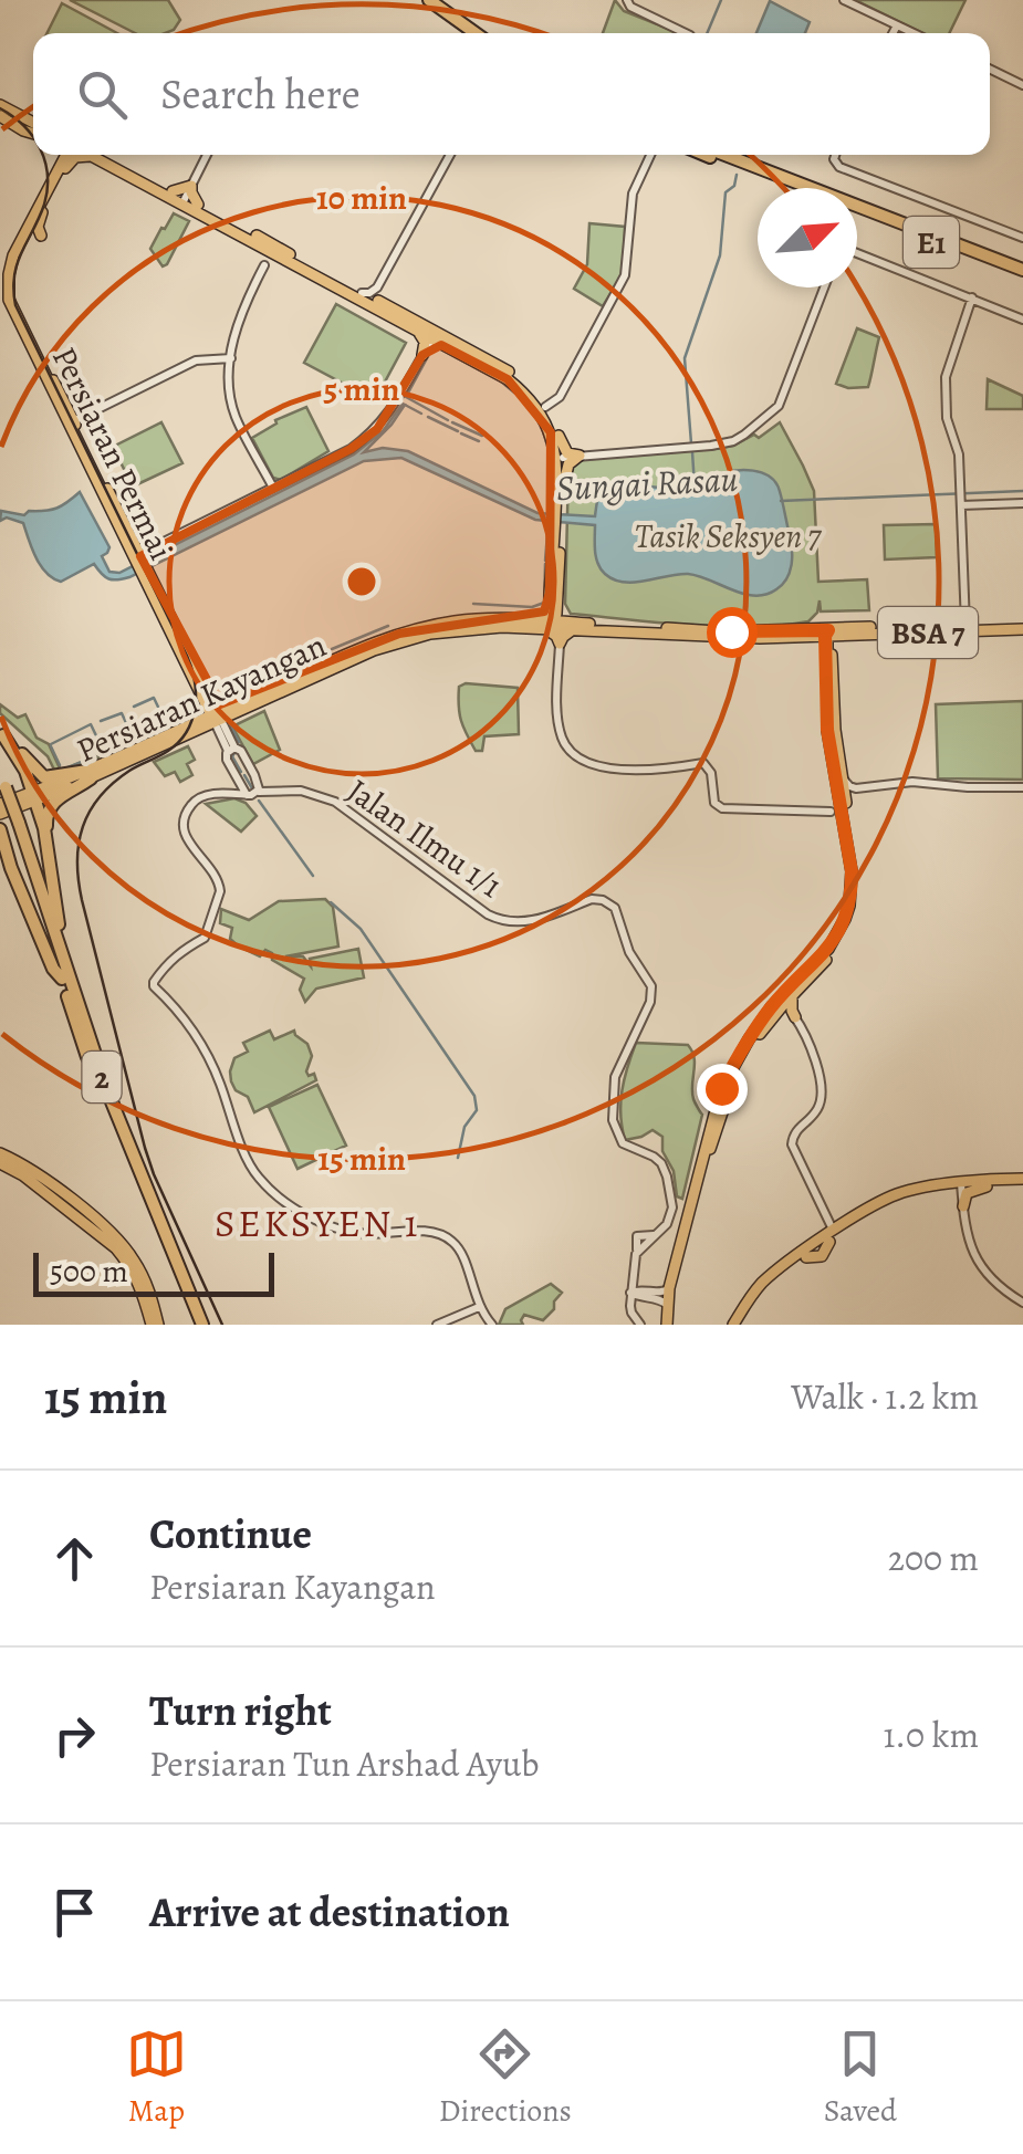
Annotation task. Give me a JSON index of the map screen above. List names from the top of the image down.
{
  "streets": {
    "highway": ["E1", "2"],
    "main road": ["Persiaran Permai", "BSA 7", "Persiaran Kayangan"],
    "street": ["Jalan Ilmu 1/1"]
  },
  "crossings": [
    ["Persiaran Permai", "Persiaran Kayangan"],
    ["Persiaran Kayangan", "2"]
  ],
  "districts": ["SEKSYEN 1"],
  "water": ["Sungai Rasau"],
  "parks": ["Tasik Seksyen 7"],
  "scale_bar": "500 m",
  "north": "top right",
  "page": {
    "search": "Search here",
    "scale": "500 m",
    "heading": ["15 min", "Walk · 1.2 km"],
    "list": [
      ["Continue", "Persiaran Kayangan", "200 m"],
      ["Turn right", "Persiaran Tun Arshad Ayub", "1.0 km"],
      "Arrive at destination"
    ],
    "nav": ["Map", "Directions", "Saved"]
  },
  "rings": ["10 min", "5 min", "15 min"]
}
